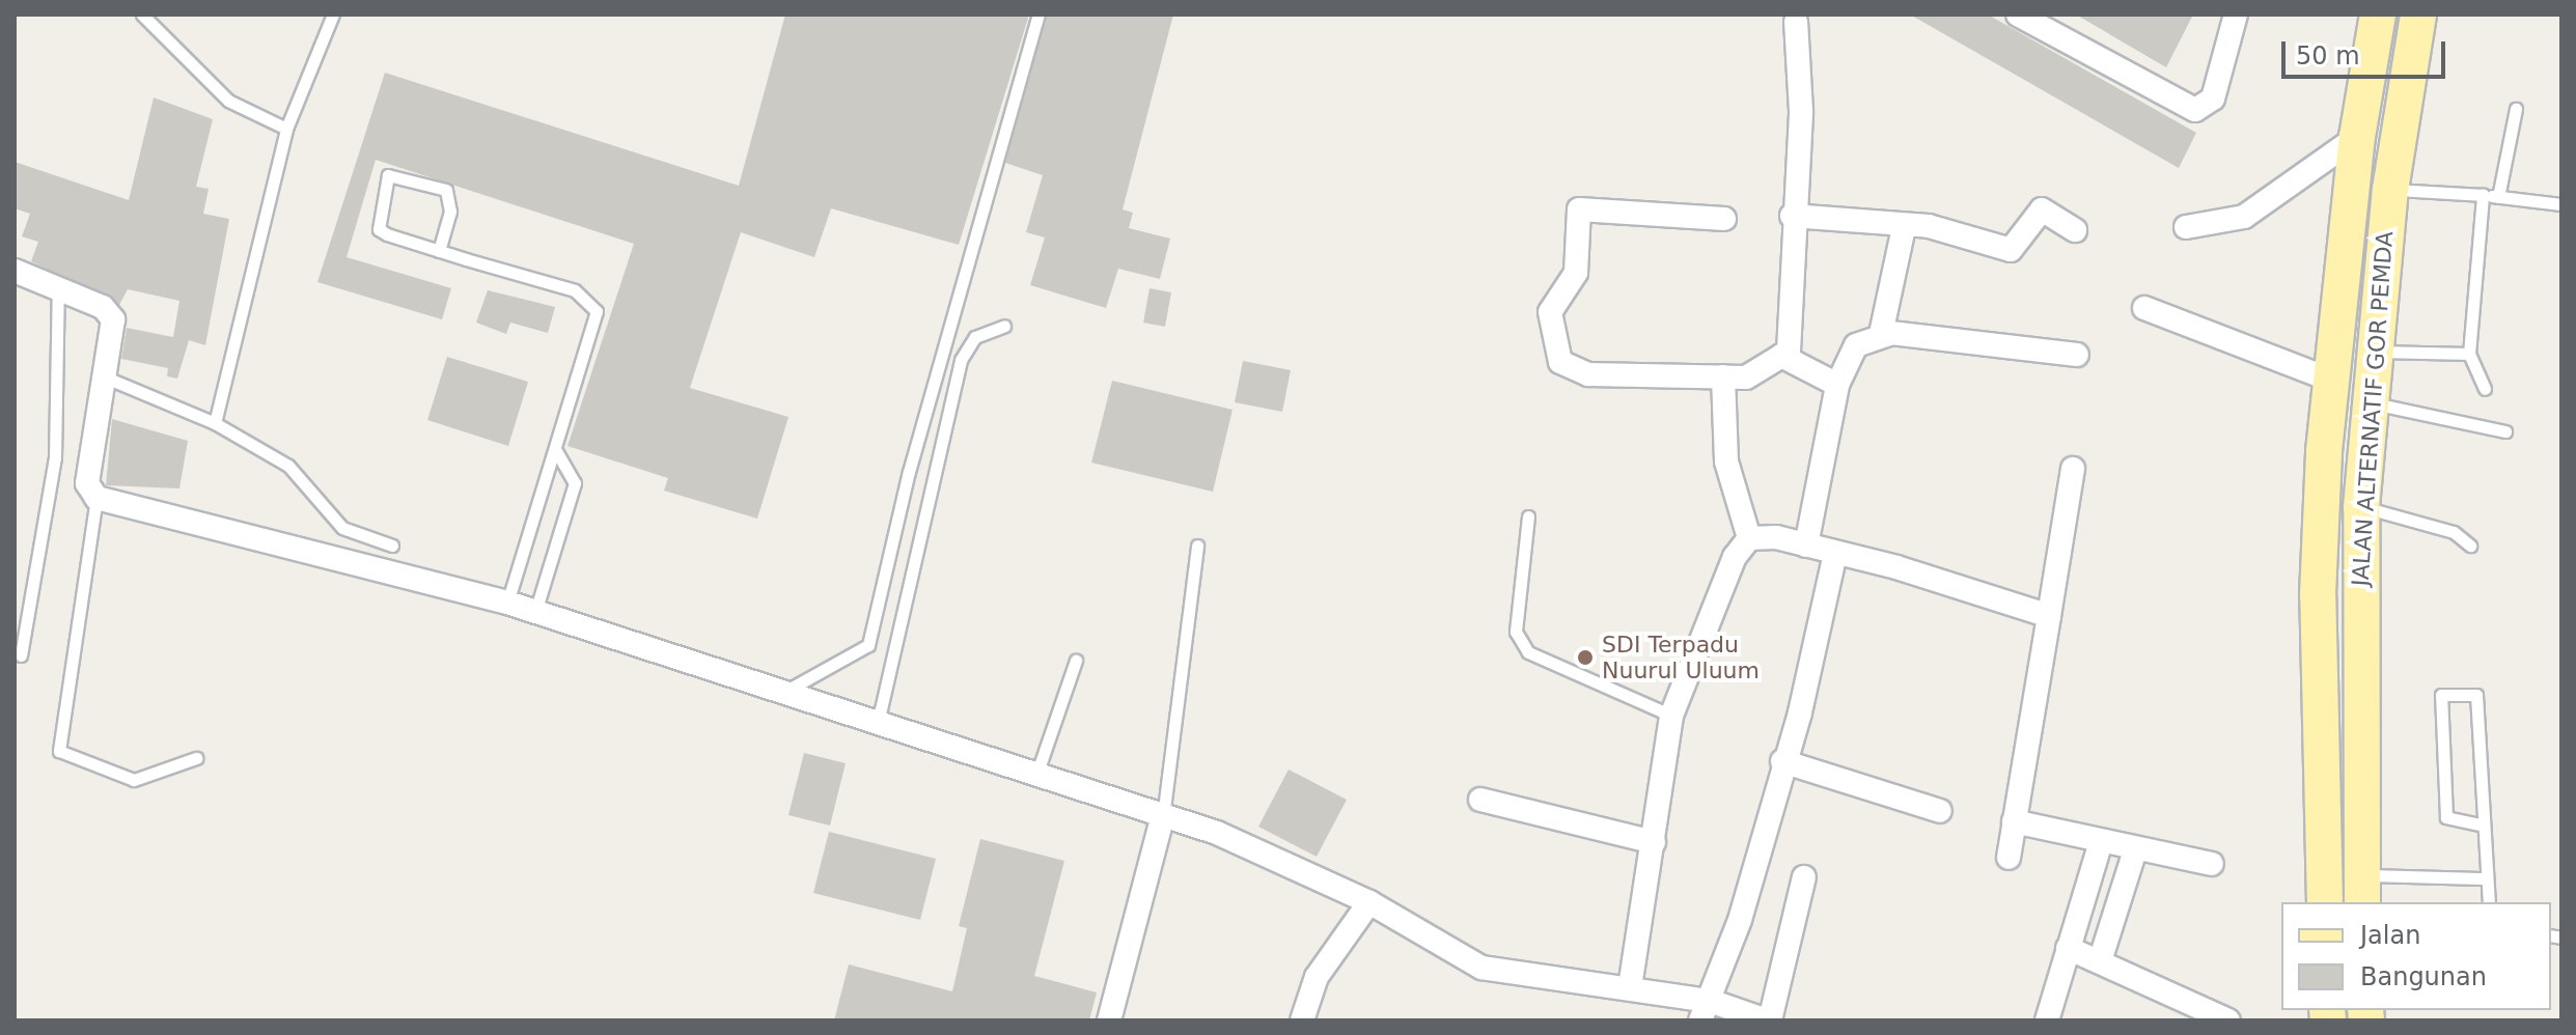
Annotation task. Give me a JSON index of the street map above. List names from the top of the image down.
{
  "streets": {
    "main road": ["JALAN ALTERNATIF GOR PEMDA"]
  },
  "places": ["SDI Terpadu Nuurul Uluum"],
  "legend": ["Jalan", "Bangunan"],
  "scale_bar": "50 m"
}
